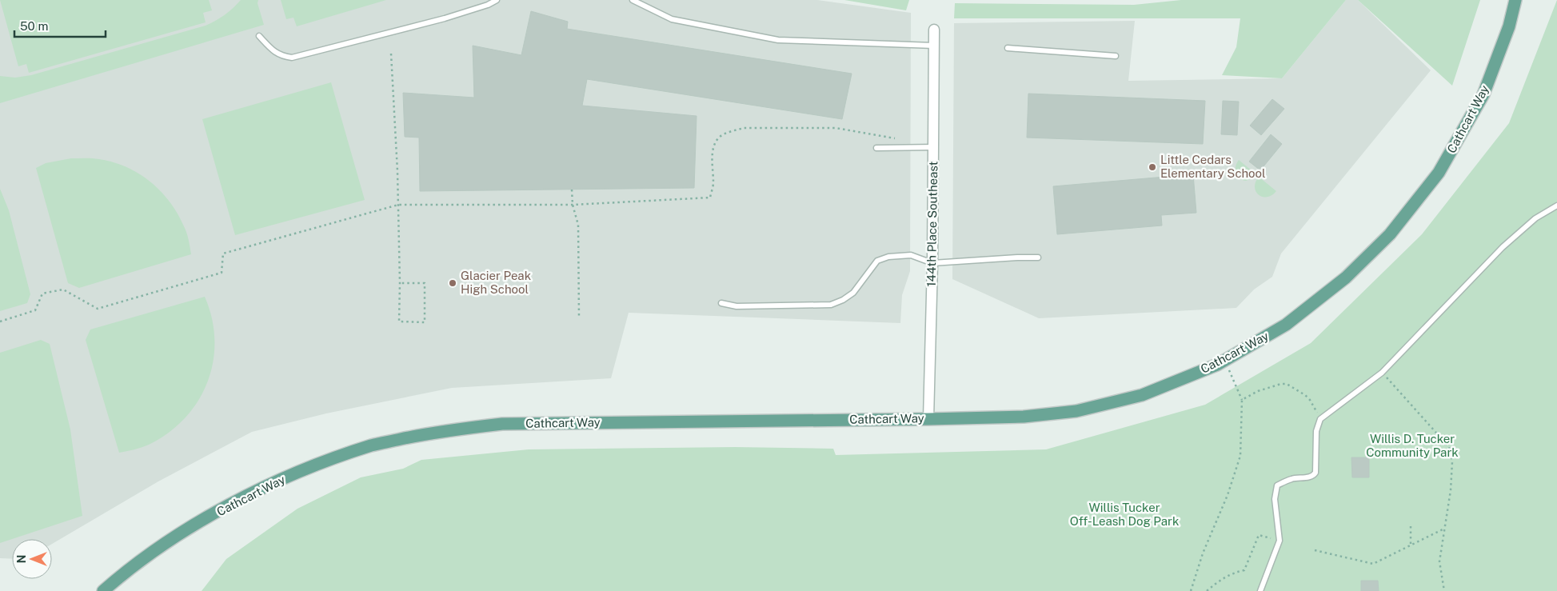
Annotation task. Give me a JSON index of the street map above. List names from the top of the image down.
{
  "streets": {
    "main road": ["Cathcart Way"],
    "street": ["144th Place Southeast"]
  },
  "crossings": [
    ["Cathcart Way", "144th Place Southeast"]
  ],
  "parks": ["Willis D. Tucker Community Park", "Willis Tucker Off-Leash Dog Park"],
  "places": ["Little Cedars Elementary School", "Glacier Peak High School"],
  "scale_bar": "50 m",
  "north": "left"
}
